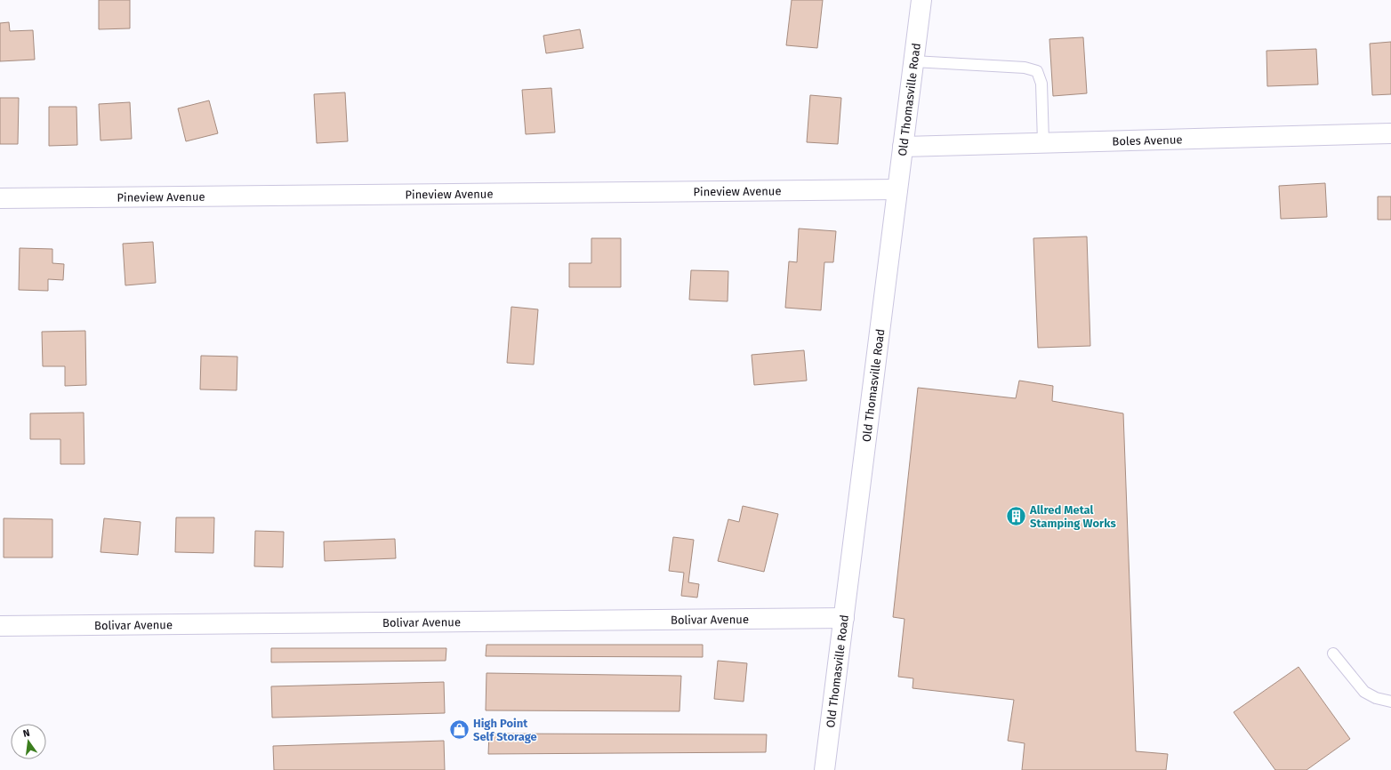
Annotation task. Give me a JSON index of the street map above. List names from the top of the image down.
{
  "streets": {
    "street": [
      "Old Thomasville Road",
      "Boles Avenue",
      "Pineview Avenue",
      "Bolivar Avenue"
    ]
  },
  "crossings": [
    ["Old Thomasville Road", "Boles Avenue"],
    ["Old Thomasville Road", "Pineview Avenue"],
    ["Old Thomasville Road", "Bolivar Avenue"]
  ],
  "places": {
    "building": ["Allred Metal Stamping Works"],
    "shop": ["High Point Self Storage"]
  },
  "north": "top"
}
